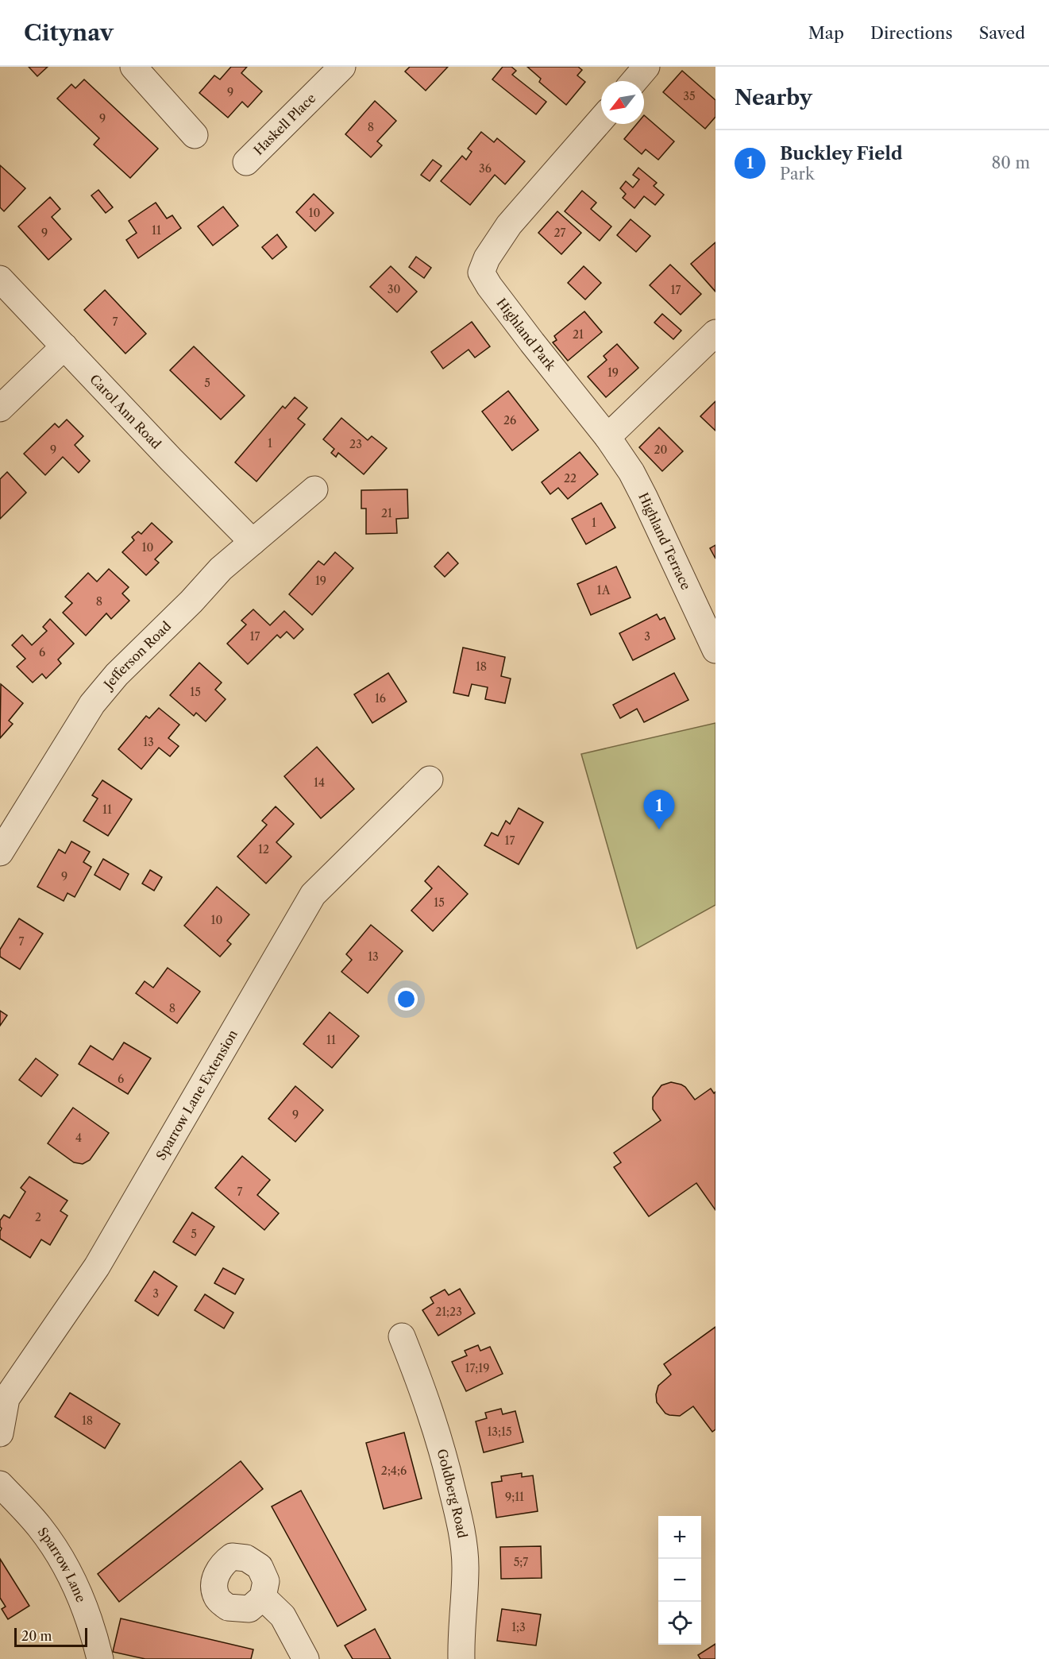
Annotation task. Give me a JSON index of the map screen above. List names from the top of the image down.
{
  "streets": {
    "street": [
      "Haskell Place",
      "Highland Park",
      "Carol Ann Road",
      "Highland Terrace",
      "Jefferson Road",
      "Sparrow Lane Extension",
      "Goldberg Road",
      "Sparrow Lane"
    ]
  },
  "crossings": [
    ["Highland Park", "Highland Terrace"],
    ["Carol Ann Road", "Jefferson Road"]
  ],
  "house_numbers": [
    "9",
    "35",
    "9",
    "8",
    "36",
    "10",
    "11",
    "9",
    "27",
    "30",
    "17",
    "7",
    "21",
    "19",
    "5",
    "26",
    "1",
    "23",
    "9",
    "20",
    "22",
    "21",
    "1",
    "10",
    "19",
    "1A",
    "8",
    "17",
    "3",
    "6",
    "18",
    "15",
    "16",
    "13",
    "14",
    "11",
    "17",
    "12",
    "9",
    "15",
    "10",
    "7",
    "13",
    "8",
    "11",
    "6",
    "9",
    "4",
    "7",
    "2",
    "5",
    "3",
    "21;23",
    "17;19",
    "18",
    "13;15",
    "2;4;6",
    "9;11",
    "5;7",
    "1;3"
  ],
  "scale_bar": "20 m",
  "north": "bottom left",
  "page": {
    "header": "Citynav",
    "nav": ["Map", "Directions", "Saved"],
    "heading": "Nearby",
    "list": [
      {
        "mark": "1",
        "name": "Buckley Field",
        "note": "Park",
        "value": "80 m"
      }
    ],
    "pins": "1",
    "map_buttons": ["+", "−"],
    "scale": "20 m"
  }
}
